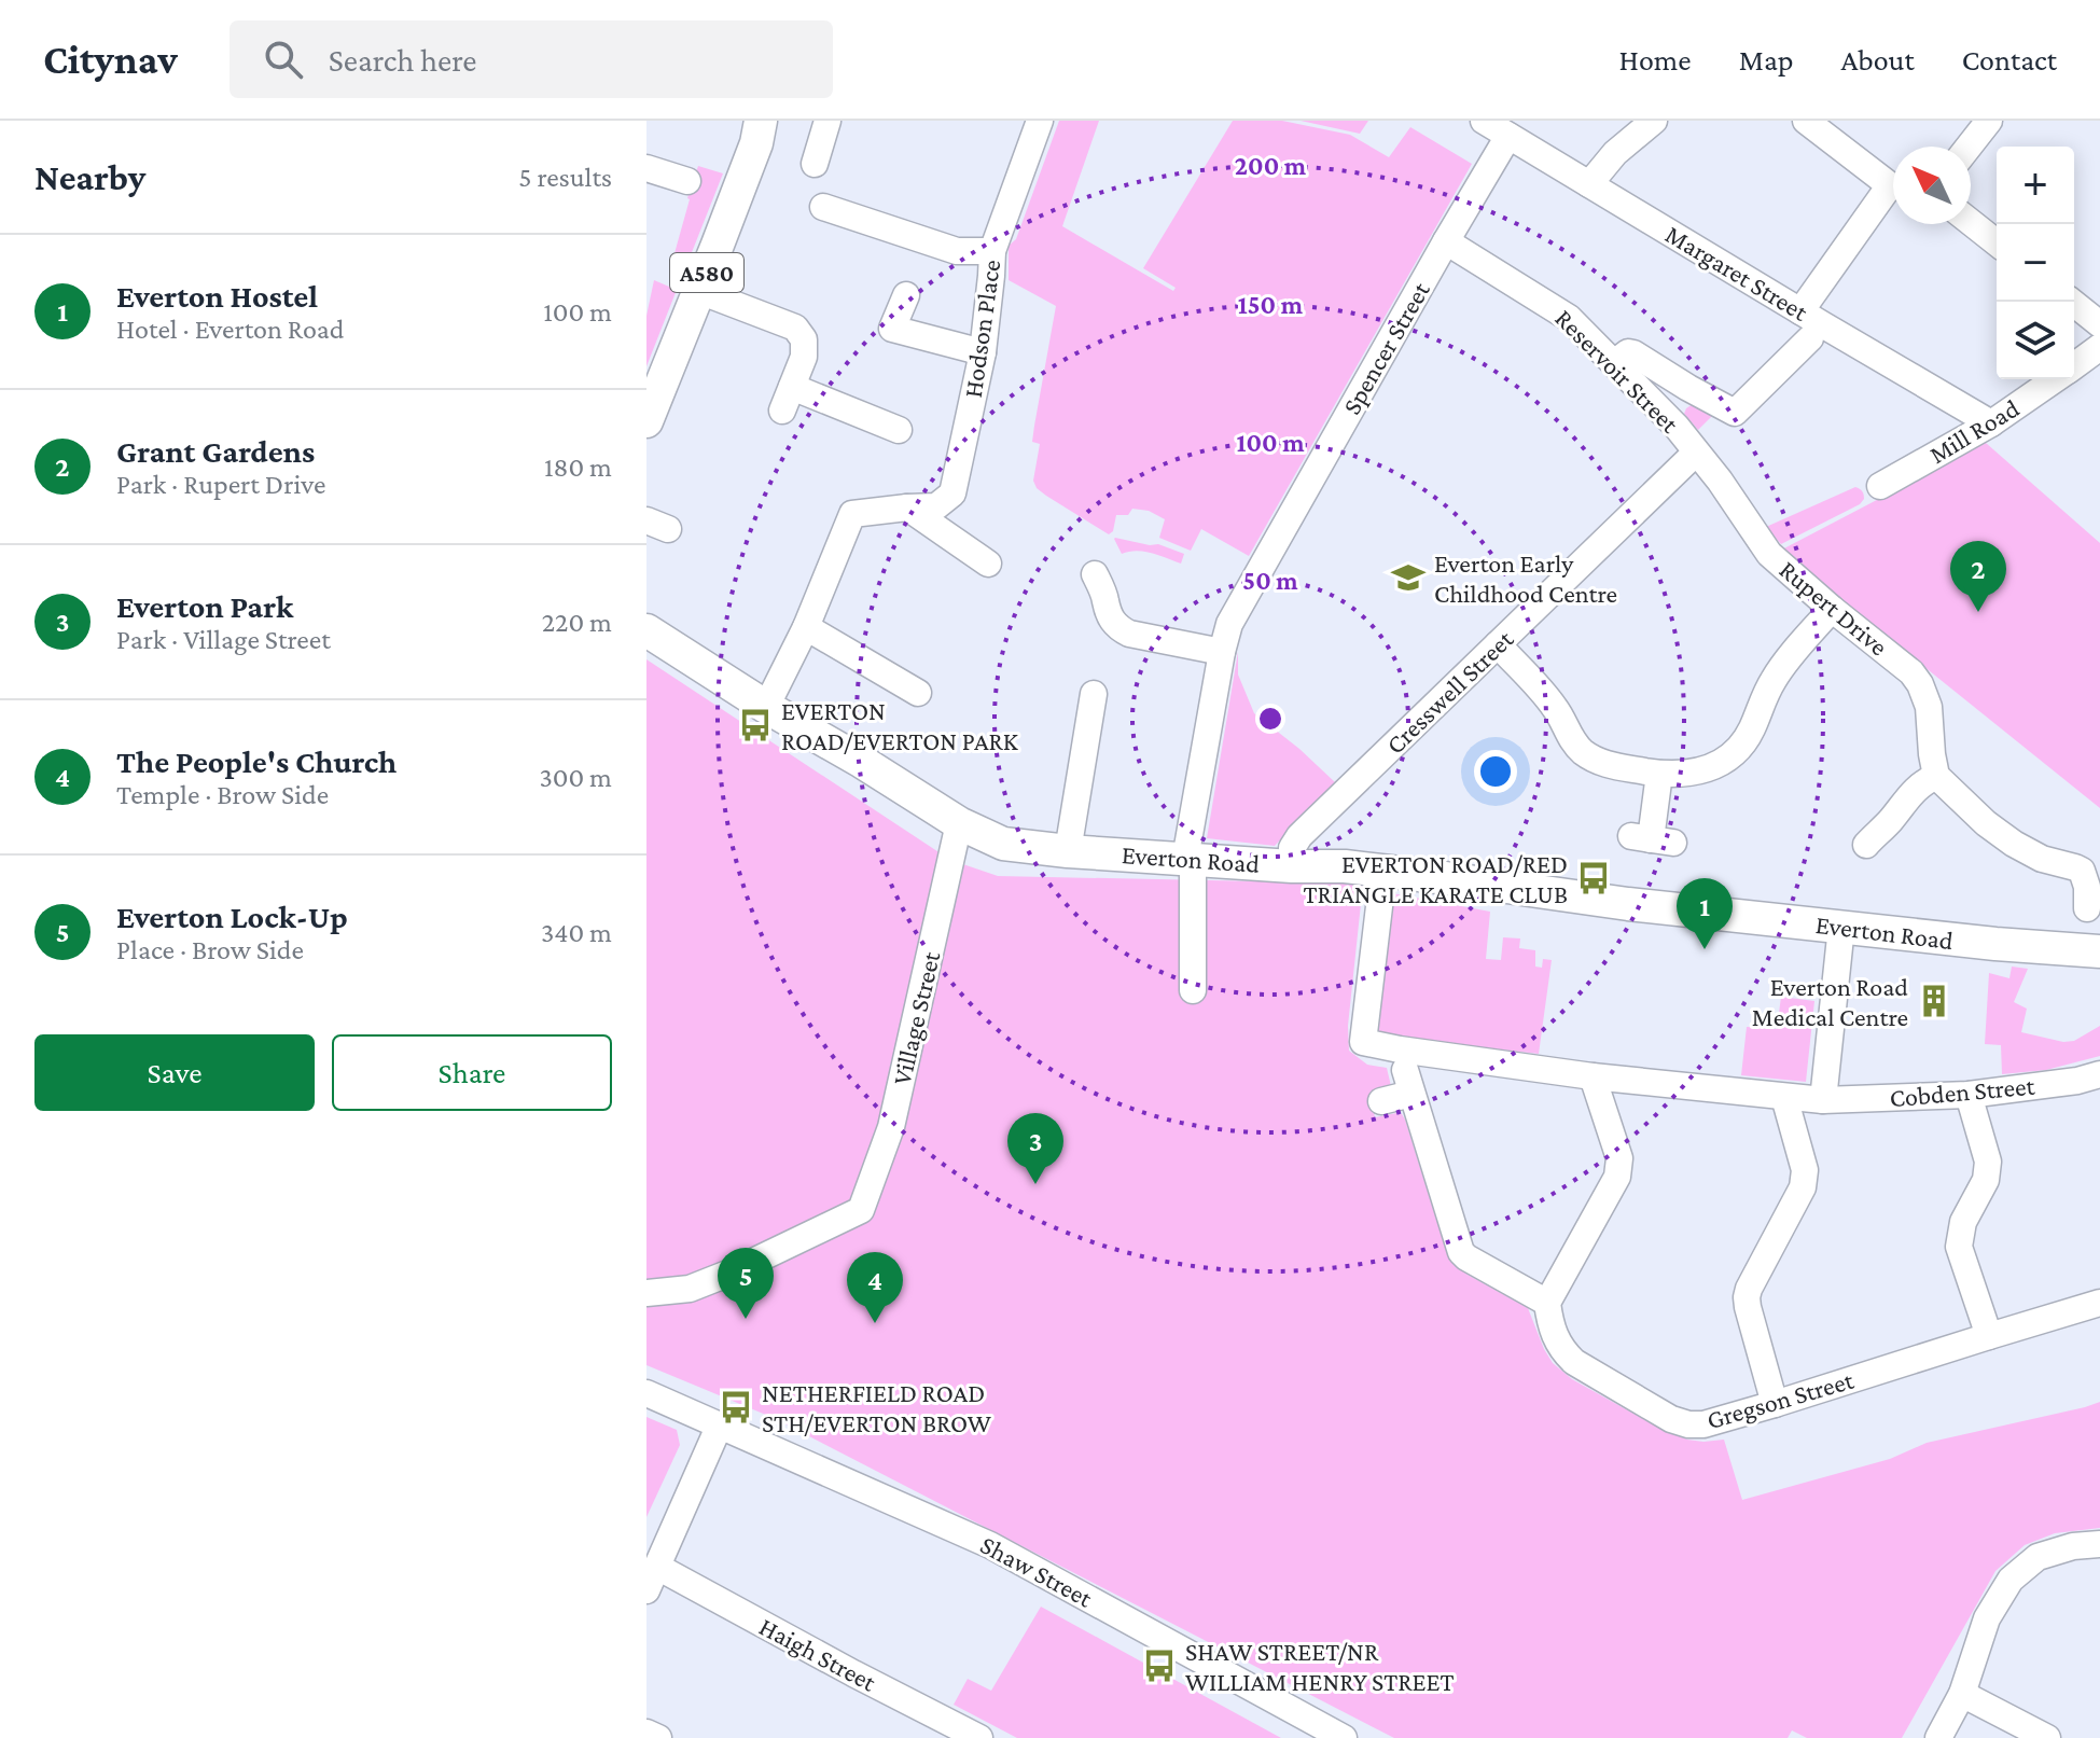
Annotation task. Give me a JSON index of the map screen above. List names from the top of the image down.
{
  "streets": {
    "main road": ["A580", "Everton Road"],
    "street": [
      "Margaret Street",
      "Hodson Place",
      "Spencer Street",
      "Reservoir Street",
      "Mill Road",
      "Rupert Drive",
      "Cresswell Street",
      "Village Street",
      "Cobden Street",
      "Gregson Street",
      "Shaw Street",
      "Haigh Street"
    ]
  },
  "crossings": [
    ["Margaret Street", "Spencer Street"],
    ["Margaret Street", "Mill Road"],
    ["Spencer Street", "Reservoir Street"],
    ["Spencer Street", "Everton Road"],
    ["Reservoir Street", "Rupert Drive"],
    ["Reservoir Street", "Cresswell Street"],
    ["Rupert Drive", "Cresswell Street"],
    ["Cresswell Street", "Everton Road"],
    ["Everton Road", "Village Street"],
    ["Everton Road", "Cobden Street"]
  ],
  "places": {
    "school or university": ["Everton Early Childhood Centre"],
    "bus stop": [
      "EVERTON ROAD/EVERTON PARK",
      "EVERTON ROAD/RED TRIANGLE KARATE CLUB",
      "NETHERFIELD ROAD STH/EVERTON BROW",
      "SHAW STREET/NR WILLIAM HENRY STREET"
    ],
    "building": ["Everton Road Medical Centre"]
  },
  "north": "top left",
  "page": {
    "header": "Citynav",
    "search": "Search here",
    "nav": [
      "Home",
      "Map",
      "About",
      "Contact"
    ],
    "heading": ["Nearby", "5 results"],
    "map_buttons": ["+", "−"],
    "list": [
      {
        "mark": "1",
        "name": "Everton Hostel",
        "note": "Hotel · Everton Road",
        "value": "100 m"
      },
      {
        "mark": "2",
        "name": "Grant Gardens",
        "note": "Park · Rupert Drive",
        "value": "180 m"
      },
      {
        "mark": "3",
        "name": "Everton Park",
        "note": "Park · Village Street",
        "value": "220 m"
      },
      {
        "mark": "4",
        "name": "The People's Church",
        "note": "Temple · Brow Side",
        "value": "300 m"
      },
      {
        "mark": "5",
        "name": "Everton Lock-Up",
        "note": "Place · Brow Side",
        "value": "340 m"
      }
    ],
    "pins": [
      "2",
      "1",
      "3",
      "5",
      "4"
    ],
    "buttons": ["Save", "Share"]
  },
  "rings": [
    "200 m",
    "150 m",
    "100 m",
    "50 m"
  ]
}
